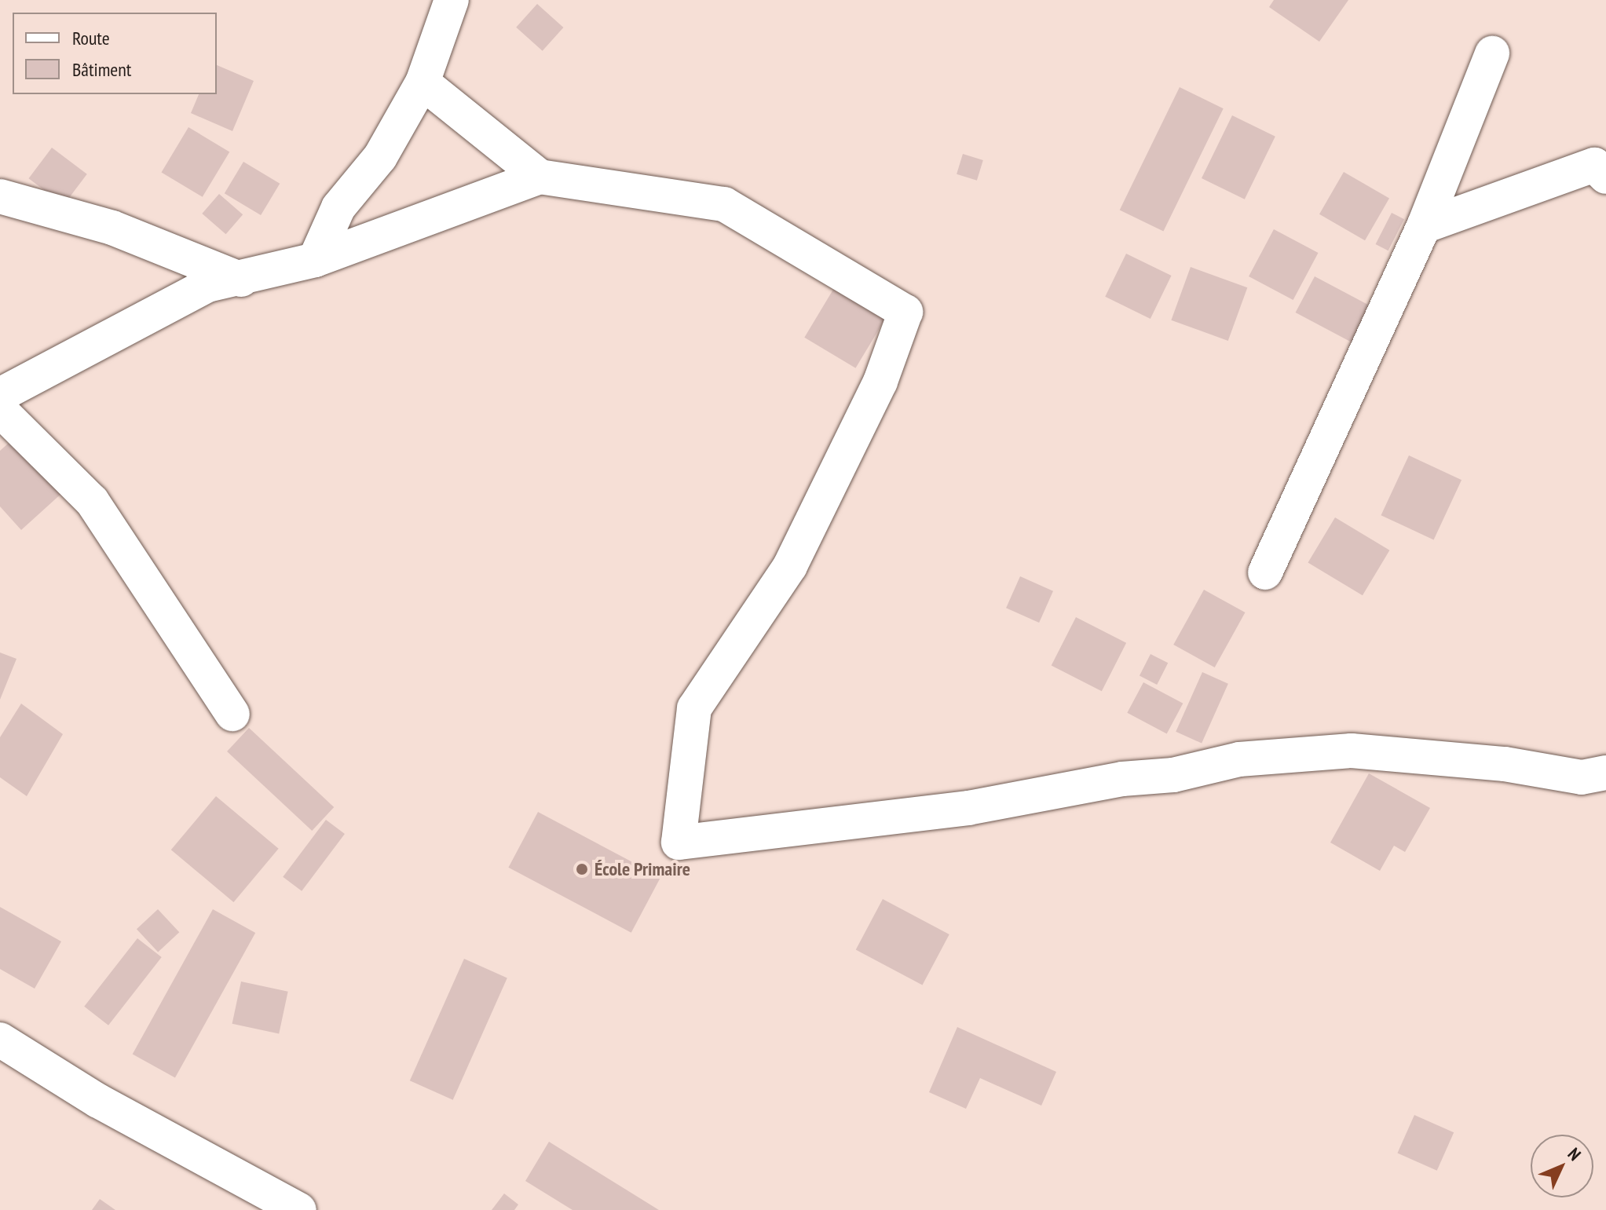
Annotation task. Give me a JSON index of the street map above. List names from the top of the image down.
{
  "places": ["École Primaire"],
  "legend": ["Route", "Bâtiment"],
  "north": "top right"
}
